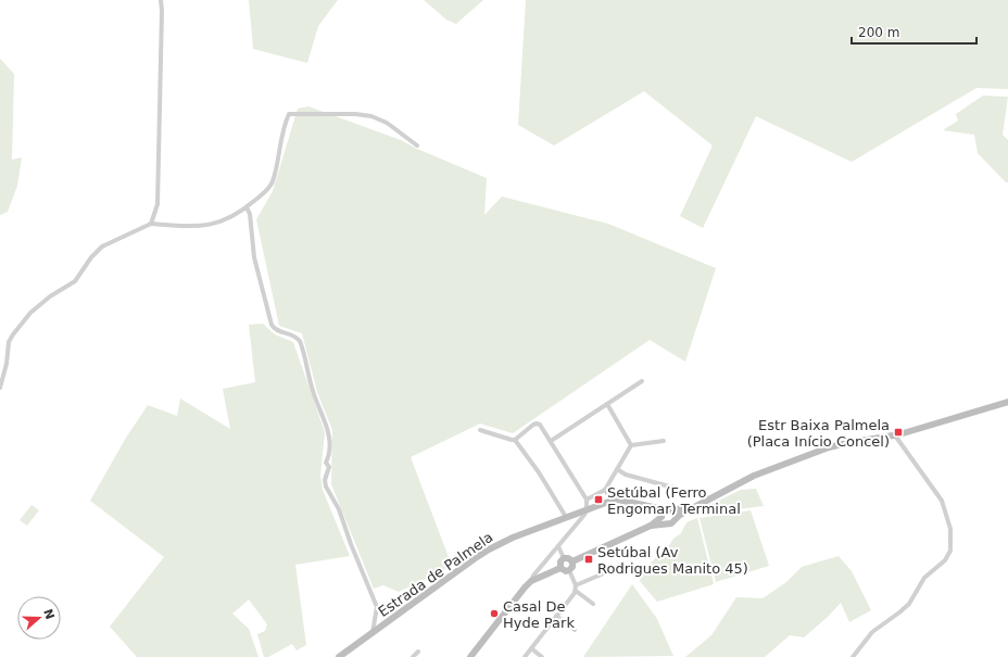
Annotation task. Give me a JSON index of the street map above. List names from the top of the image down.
{
  "streets": {
    "street": ["Estrada de Palmela"]
  },
  "places": {
    "transit": ["Estr Baixa Palmela (Placa Início Concel)", "Setúbal (Ferro Engomar) Terminal", "Setúbal (Av Rodrigues Manito 45)"],
    "other": ["Casal De Hyde Park"]
  },
  "scale_bar": "200 m",
  "north": "right"
}
